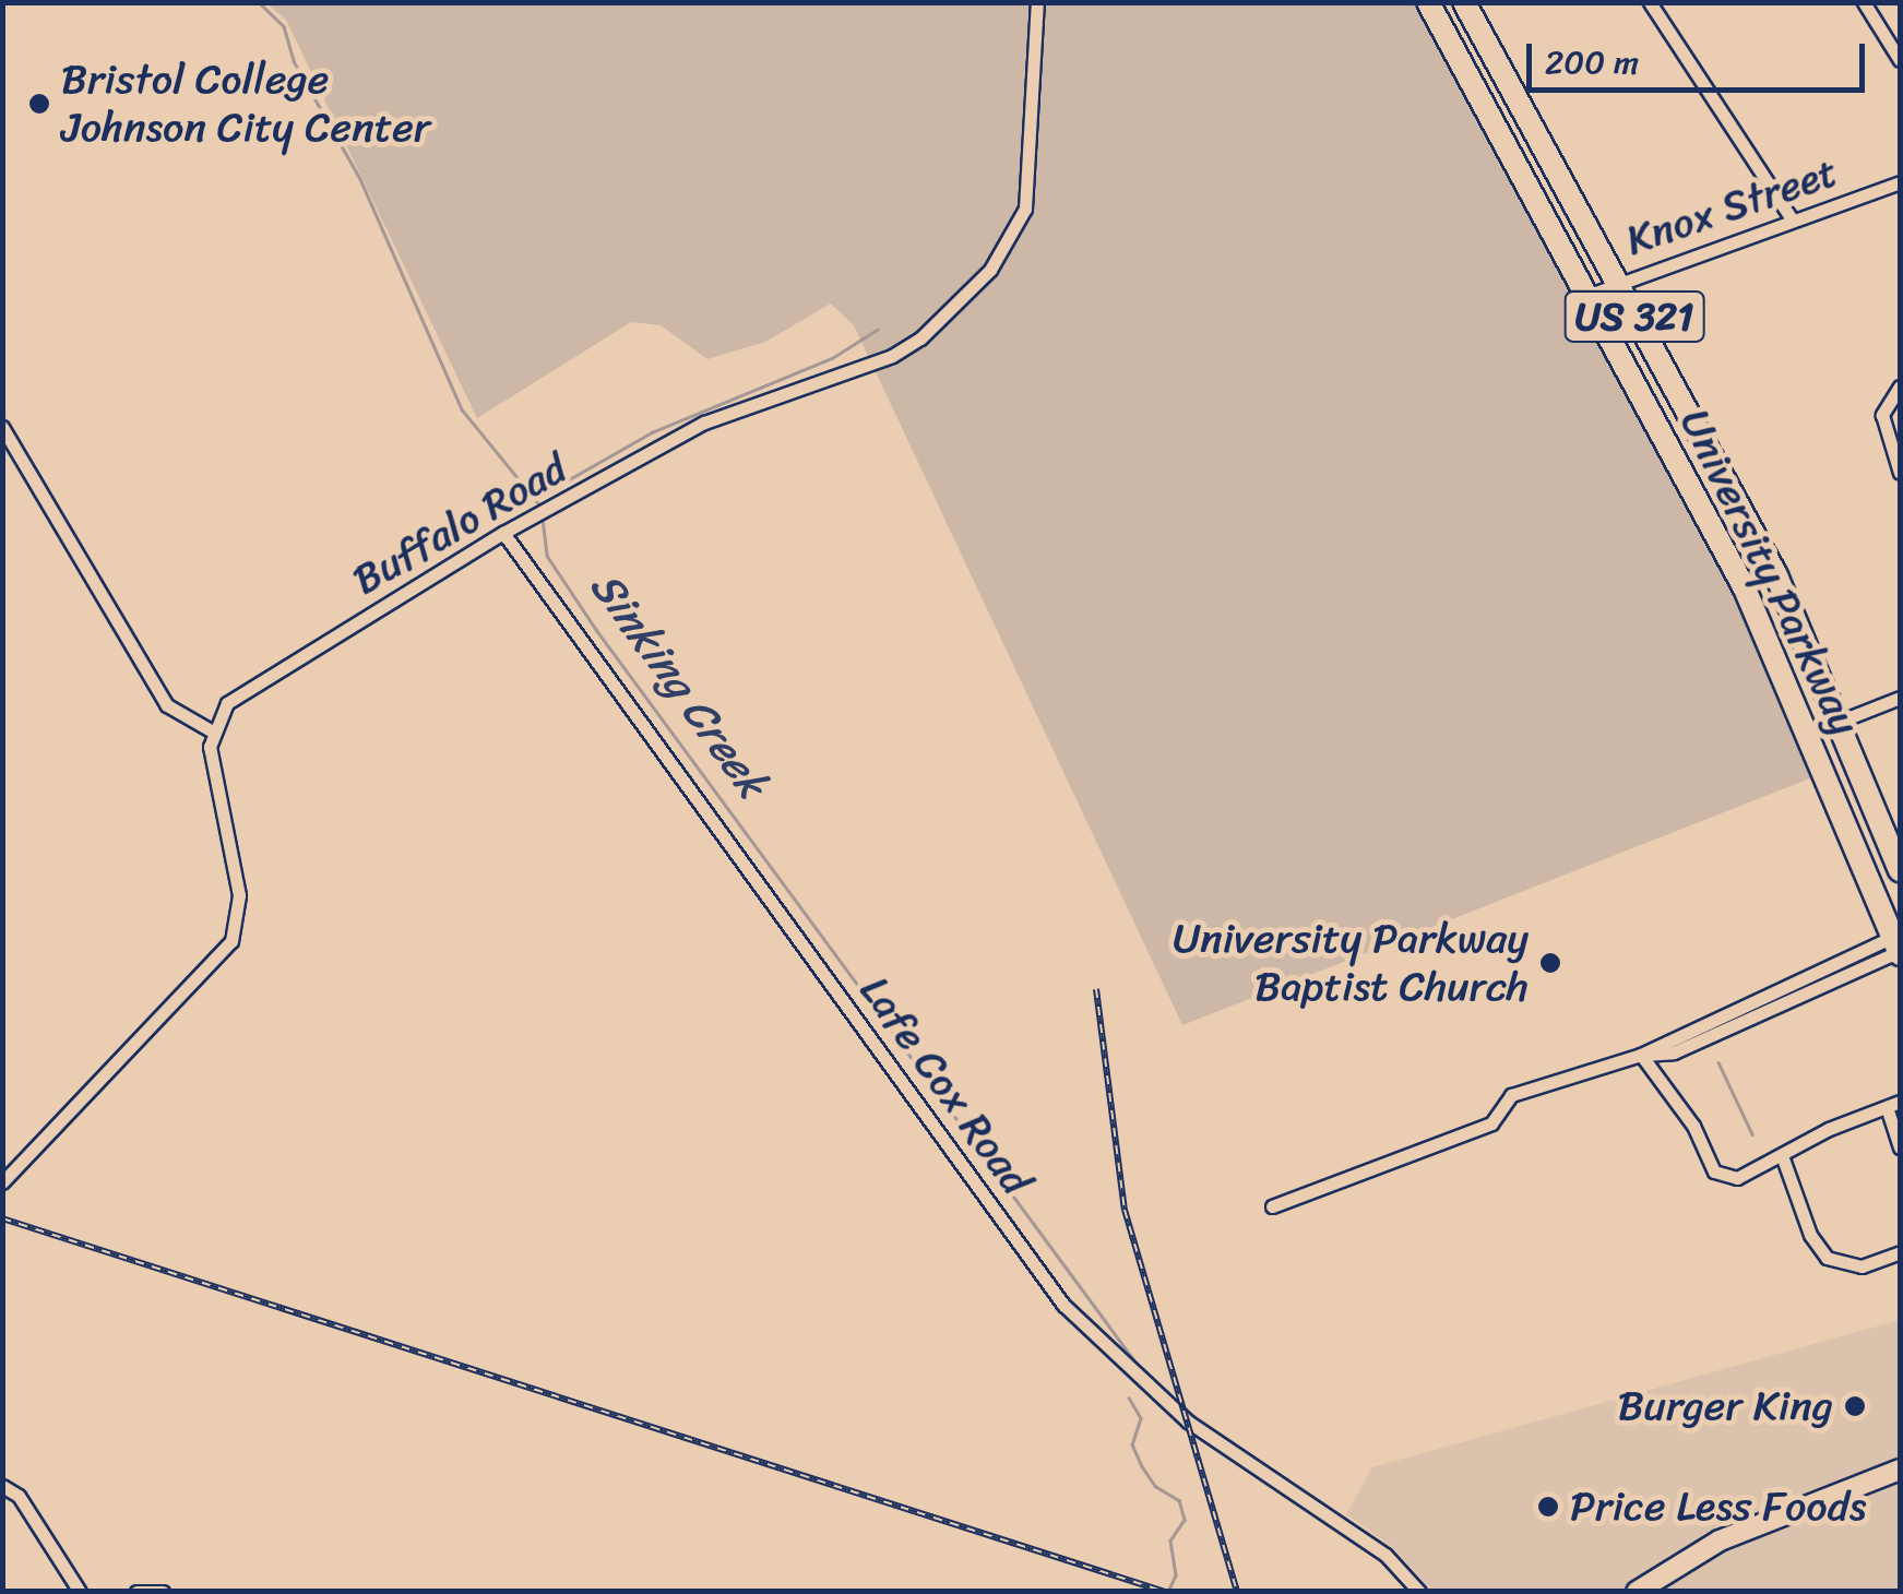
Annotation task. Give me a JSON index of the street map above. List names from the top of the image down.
{
  "streets": {
    "highway": ["US 321", "University Parkway"],
    "street": ["Knox Street", "Buffalo Road", "Lafe Cox Road"]
  },
  "crossings": [
    ["Knox Street", "University Parkway"],
    ["Buffalo Road", "Lafe Cox Road"]
  ],
  "water": ["Sinking Creek"],
  "places": [
    "Bristol College Johnson City Center",
    "University Parkway Baptist Church",
    "Burger King",
    "Price Less Foods"
  ],
  "scale_bar": "200 m"
}
